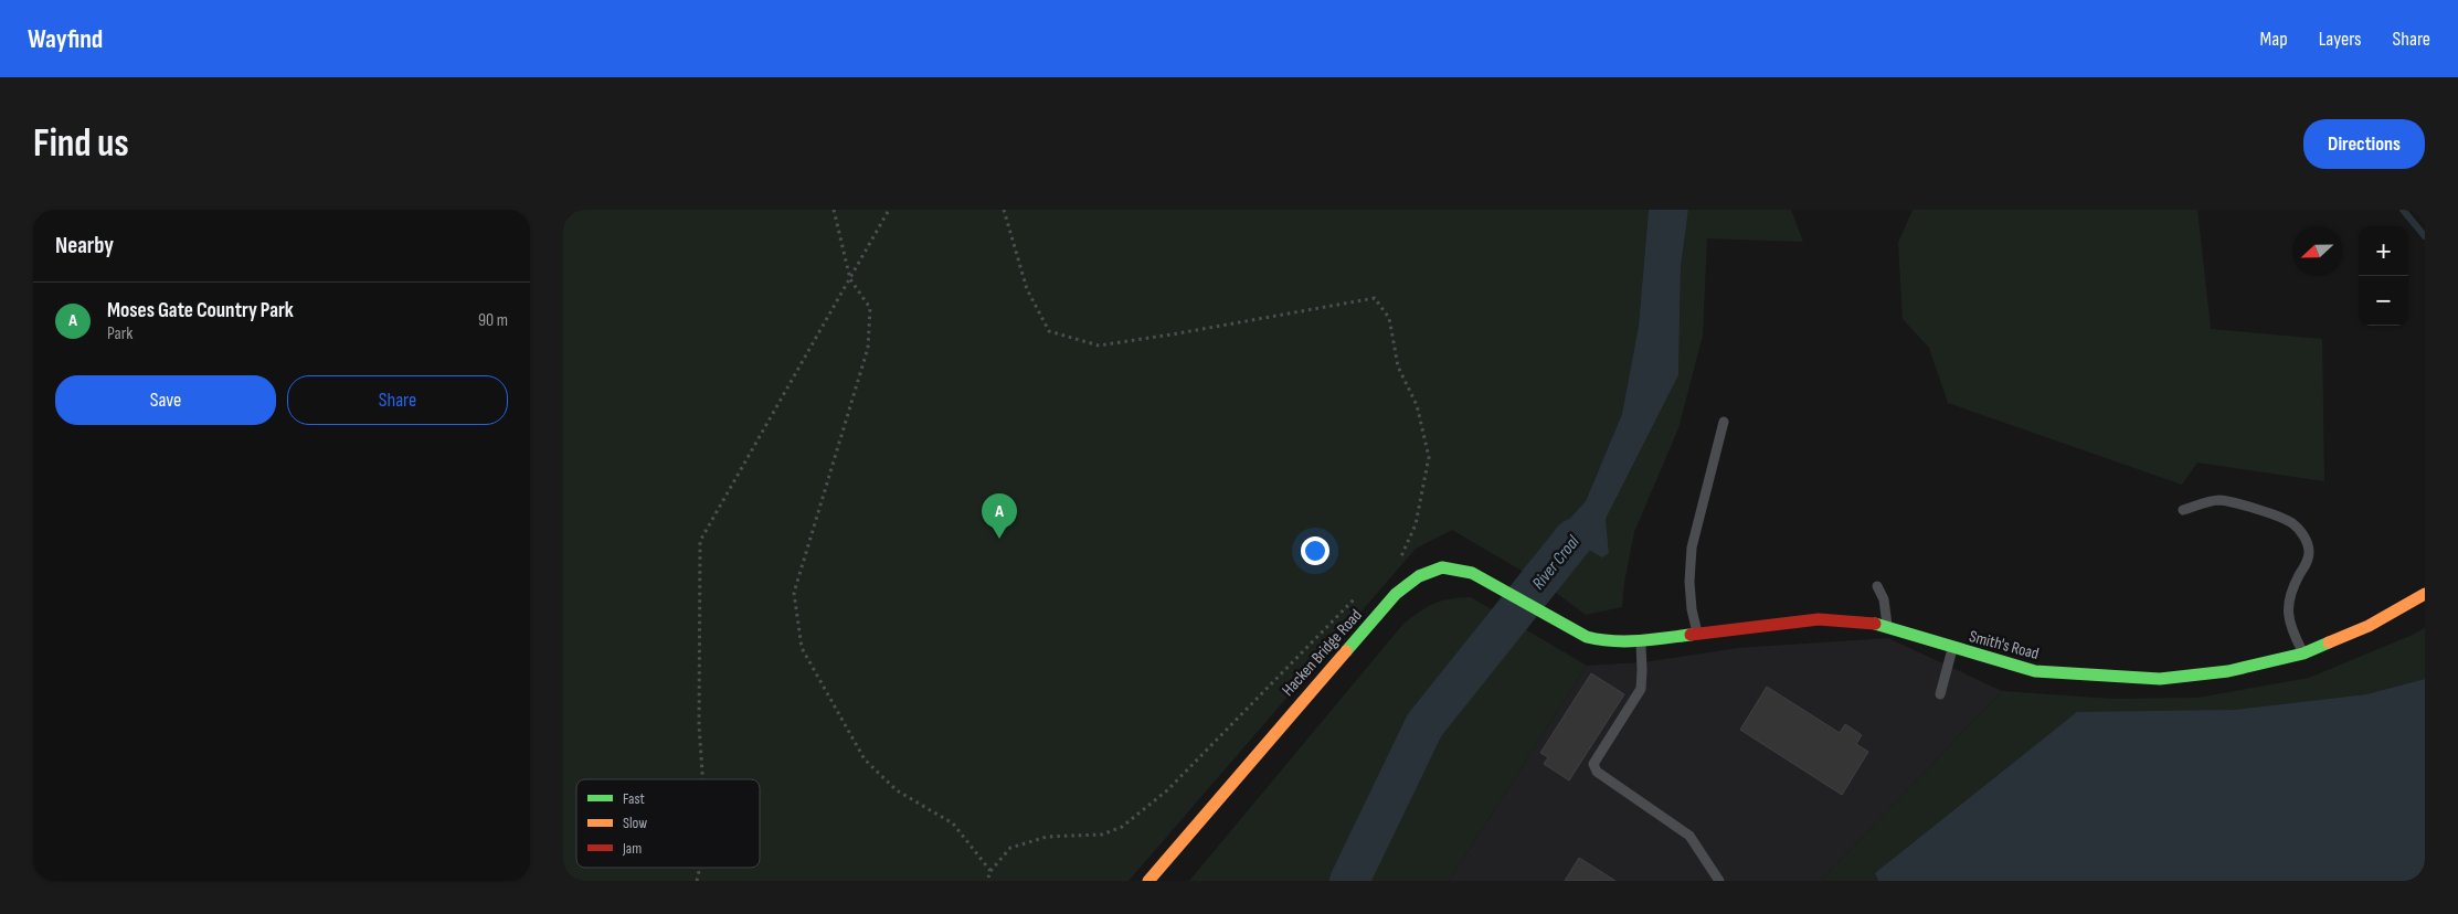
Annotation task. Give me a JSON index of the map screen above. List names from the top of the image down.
{
  "streets": {
    "street": ["Smith's Road", "Hacken Bridge Road"]
  },
  "crossings": [
    ["Smith's Road", "Hacken Bridge Road"]
  ],
  "water": ["River Croal"],
  "legend": ["Fast", "Slow", "Jam"],
  "north": "left",
  "page": {
    "header": "Wayfind",
    "nav": ["Map", "Layers", "Share"],
    "buttons": [
      "Directions",
      ["Save", "Share"]
    ],
    "title": "Find us",
    "heading": "Nearby",
    "map_buttons": ["+", "−"],
    "list": [
      {
        "mark": "A",
        "name": "Moses Gate Country Park",
        "note": "Park",
        "value": "90 m"
      }
    ],
    "pins": "A"
  }
}
